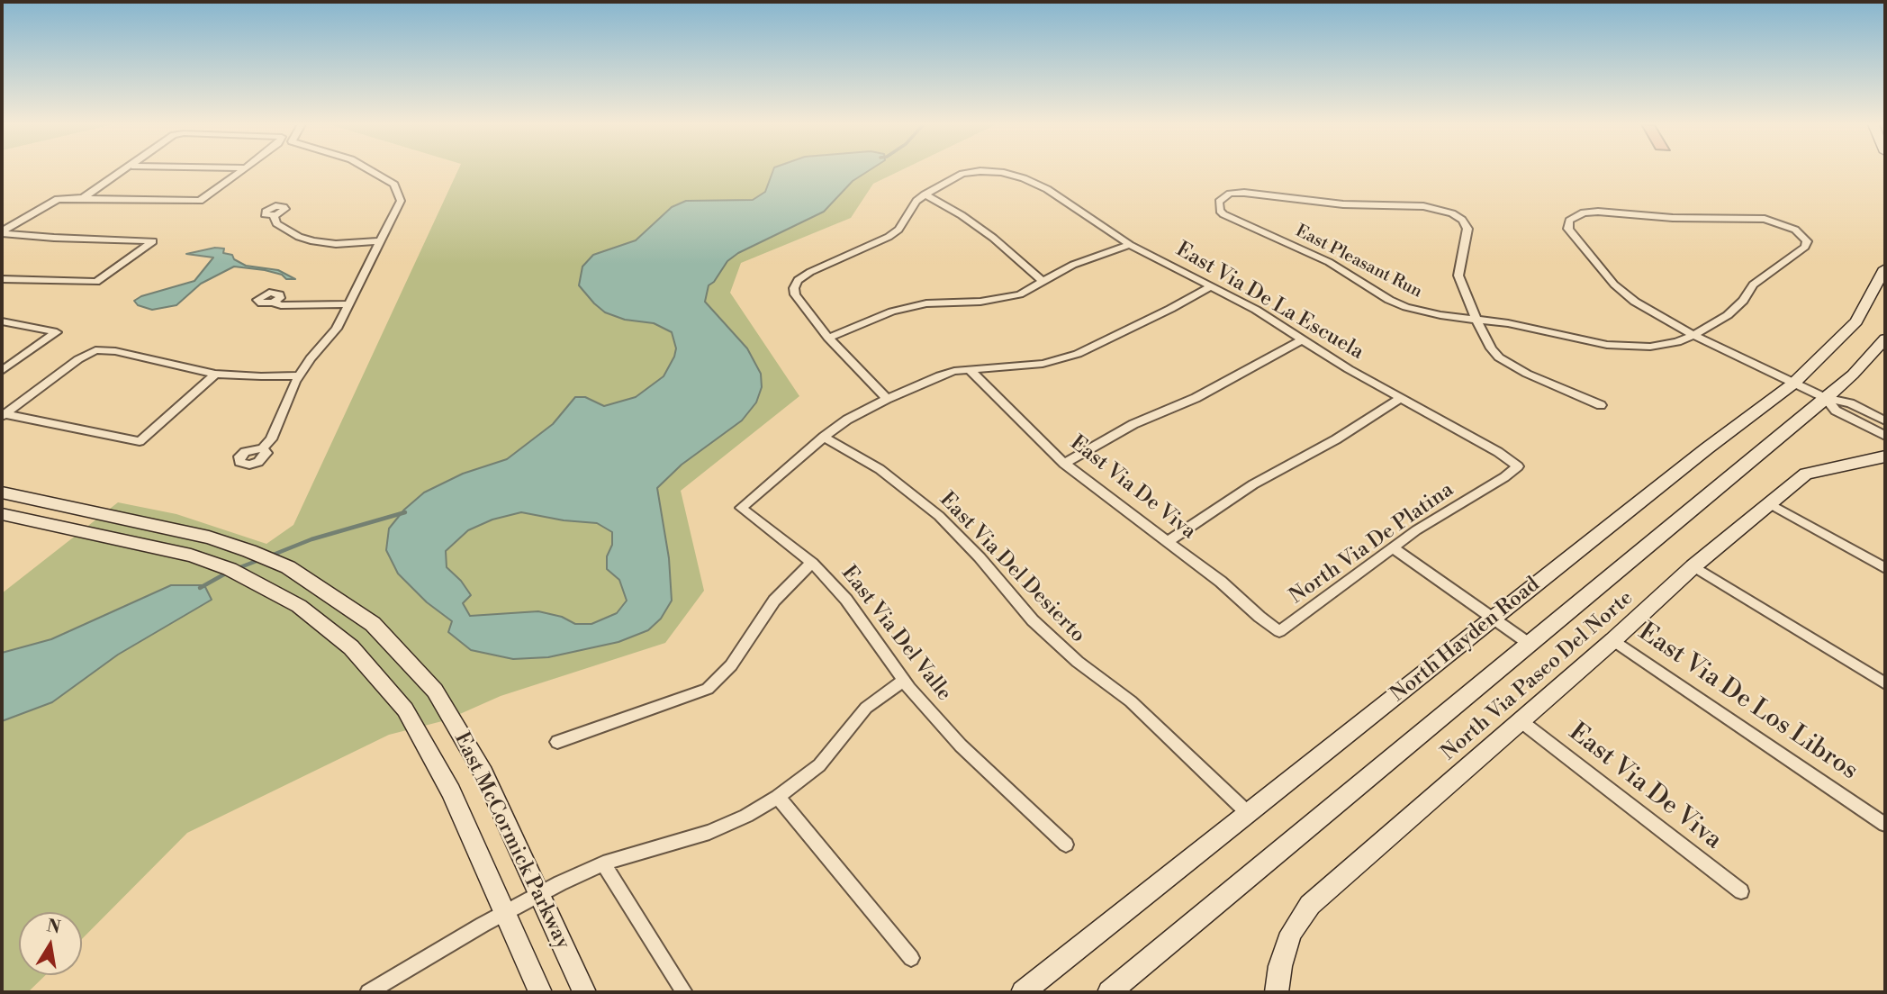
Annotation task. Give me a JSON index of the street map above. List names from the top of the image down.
{
  "streets": {
    "main road": ["North Hayden Road", "North Via Paseo Del Norte", "East McCormick Parkway"],
    "street": [
      "East Pleasant Run",
      "East Via De La Escuela",
      "East Via De Viva",
      "North Via De Platina",
      "East Via Del Desierto",
      "East Via Del Valle",
      "East Via De Los Libros"
    ]
  },
  "crossings": [
    ["East Pleasant Run", "North Hayden Road"],
    ["East Via De La Escuela", "North Via De Platina"],
    ["East Via De Viva", "North Via De Platina"],
    ["East Via De Viva", "North Via Paseo Del Norte"],
    ["East Via Del Desierto", "East Via Del Valle"],
    ["East Via Del Desierto", "North Hayden Road"],
    ["North Via Paseo Del Norte", "East Via De Los Libros"]
  ],
  "north": "top"
}
